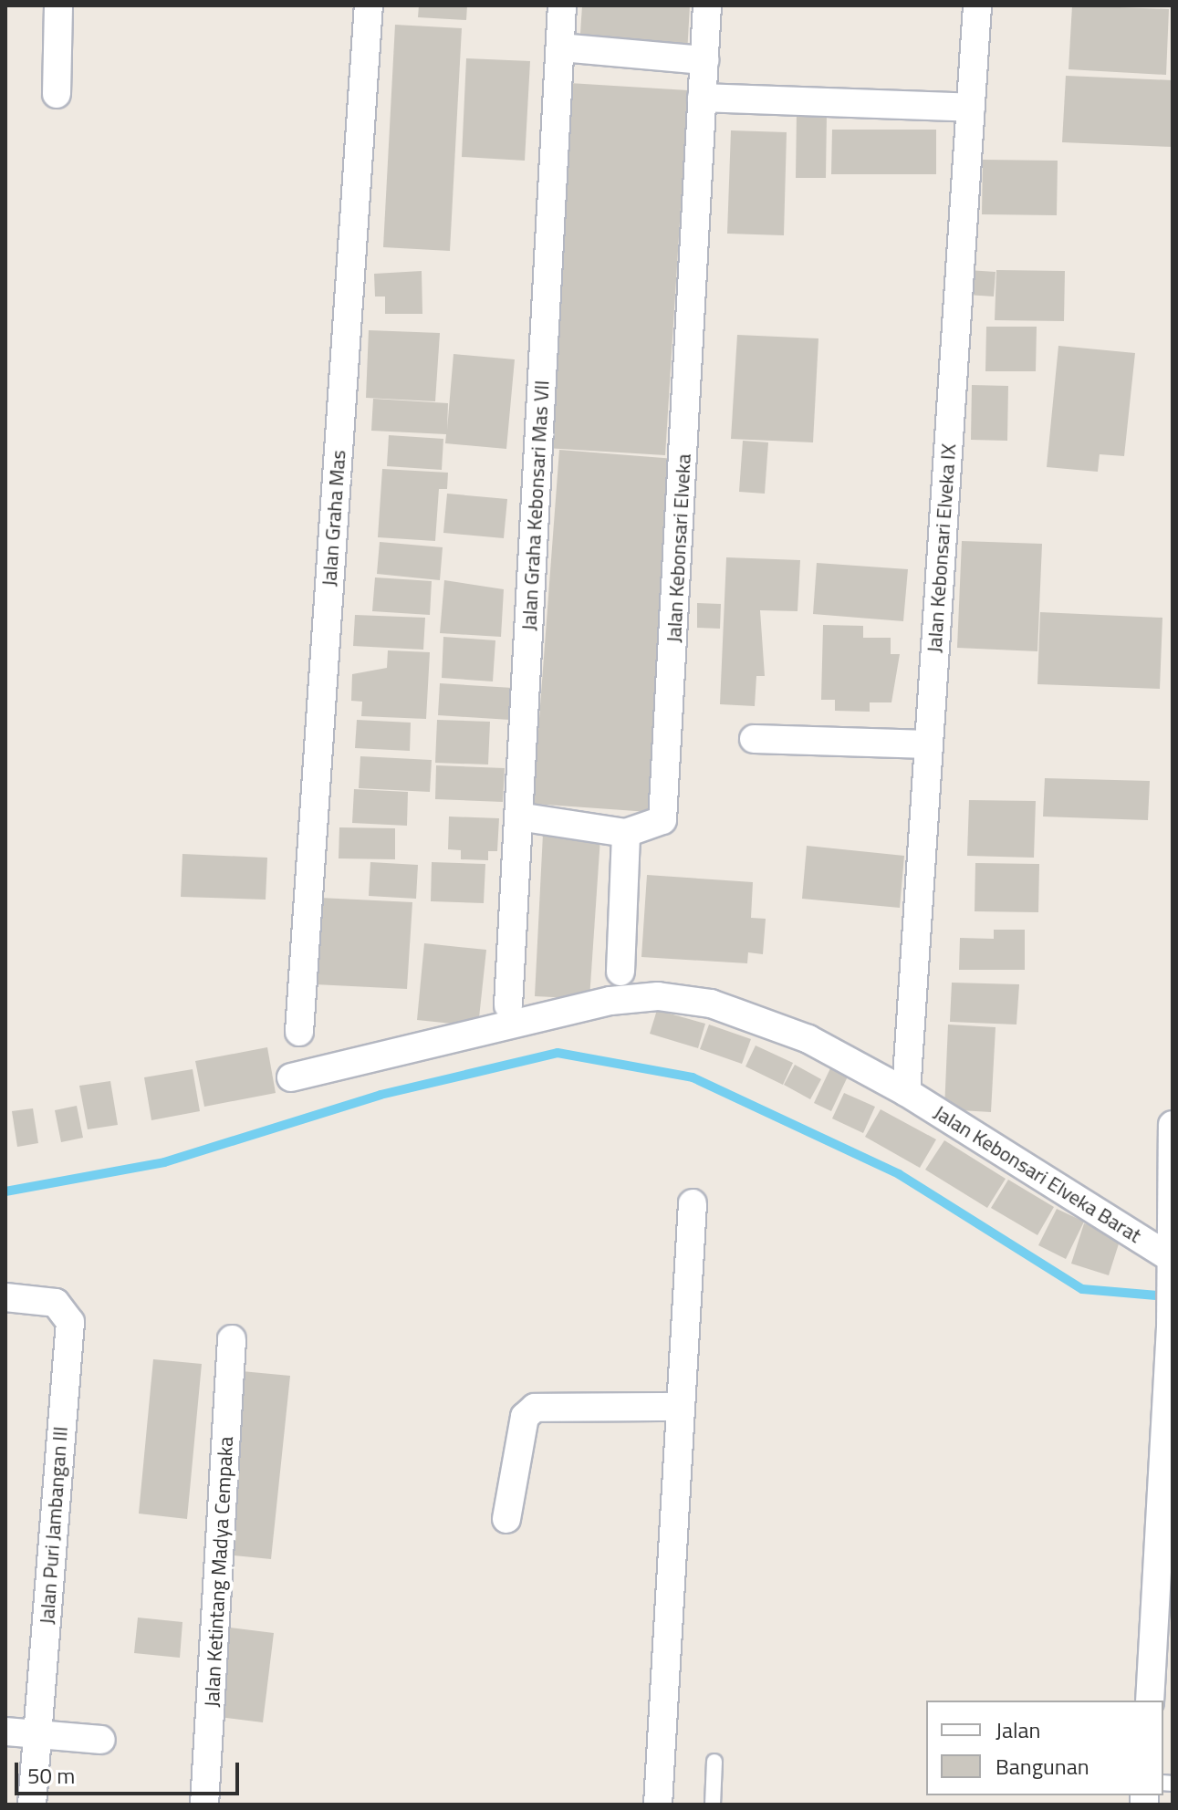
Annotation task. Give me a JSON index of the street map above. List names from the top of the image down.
{
  "streets": {
    "street": [
      "Jalan Graha Kebonsari Mas VII",
      "Jalan Graha Mas",
      "Jalan Kebonsari Elveka",
      "Jalan Kebonsari Elveka IX",
      "Jalan Kebonsari Elveka Barat",
      "Jalan Puri Jambangan III",
      "Jalan Ketintang Madya Cempaka"
    ]
  },
  "crossings": [
    ["Jalan Kebonsari Elveka IX", "Jalan Kebonsari Elveka Barat"]
  ],
  "legend": ["Jalan", "Bangunan"],
  "scale_bar": "50 m"
}
